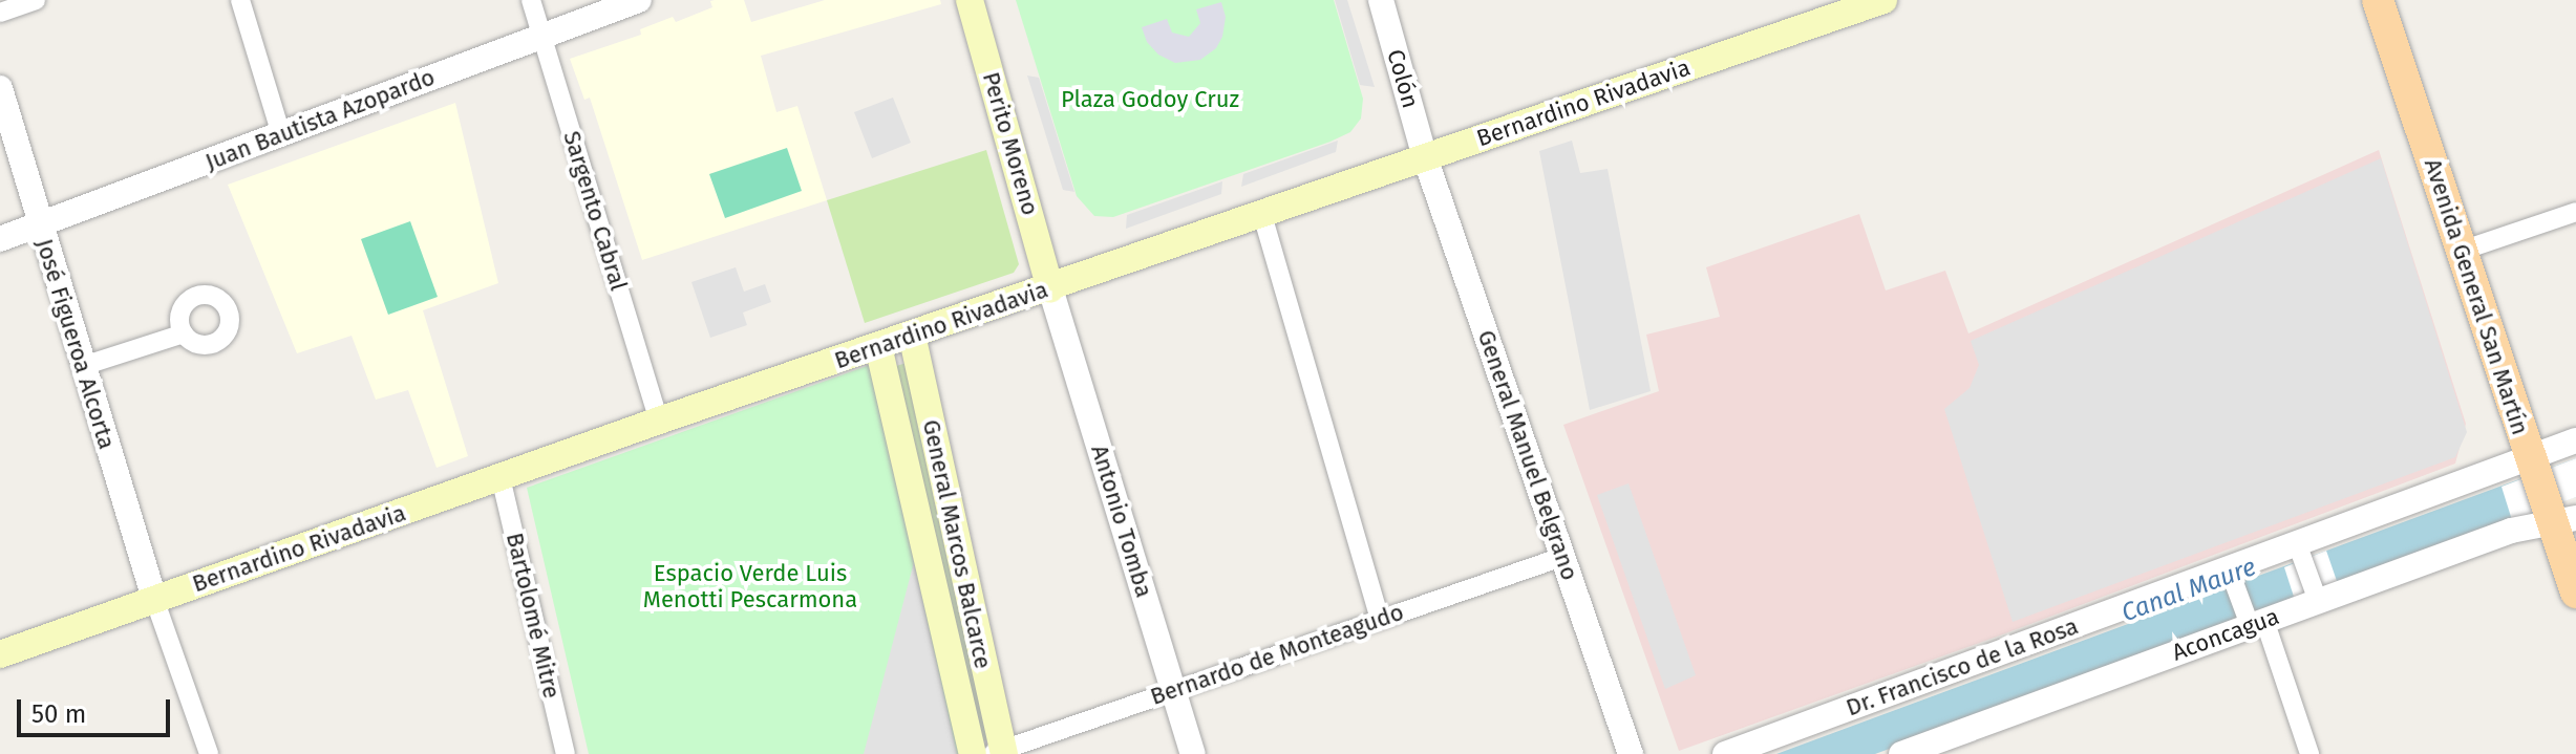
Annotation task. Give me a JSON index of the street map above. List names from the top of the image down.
{
  "streets": {
    "main road": [
      "Bernardino Rivadavia",
      "Perito Moreno",
      "Avenida General San Martín",
      "General Marcos Balcarce"
    ],
    "street": [
      "Colón",
      "Juan Bautista Azopardo",
      "Sargento Cabral",
      "José Figueroa Alcorta",
      "General Manuel Belgrano",
      "Antonio Tomba",
      "Bartolomé Mitre",
      "Aconcagua",
      "Bernardo de Monteagudo",
      "Dr. Francisco de la Rosa"
    ]
  },
  "crossings": [
    ["Colón", "Bernardino Rivadavia"],
    ["Colón", "General Manuel Belgrano"],
    ["Bernardino Rivadavia", "Perito Moreno"],
    ["Bernardino Rivadavia", "Sargento Cabral"],
    ["Bernardino Rivadavia", "José Figueroa Alcorta"],
    ["Bernardino Rivadavia", "General Manuel Belgrano"],
    ["Bernardino Rivadavia", "Antonio Tomba"],
    ["Bernardino Rivadavia", "General Marcos Balcarce"],
    ["Bernardino Rivadavia", "Bartolomé Mitre"],
    ["Juan Bautista Azopardo", "Sargento Cabral"],
    ["Juan Bautista Azopardo", "José Figueroa Alcorta"],
    ["Perito Moreno", "Antonio Tomba"],
    ["Avenida General San Martín", "Aconcagua"],
    ["Avenida General San Martín", "Dr. Francisco de la Rosa"],
    ["General Manuel Belgrano", "Bernardo de Monteagudo"],
    ["Antonio Tomba", "Bernardo de Monteagudo"],
    ["General Marcos Balcarce", "Bernardo de Monteagudo"]
  ],
  "water": ["Canal Maure"],
  "parks": ["Plaza Godoy Cruz", "Espacio Verde Luis Menotti Pescarmona"],
  "scale_bar": "50 m"
}
